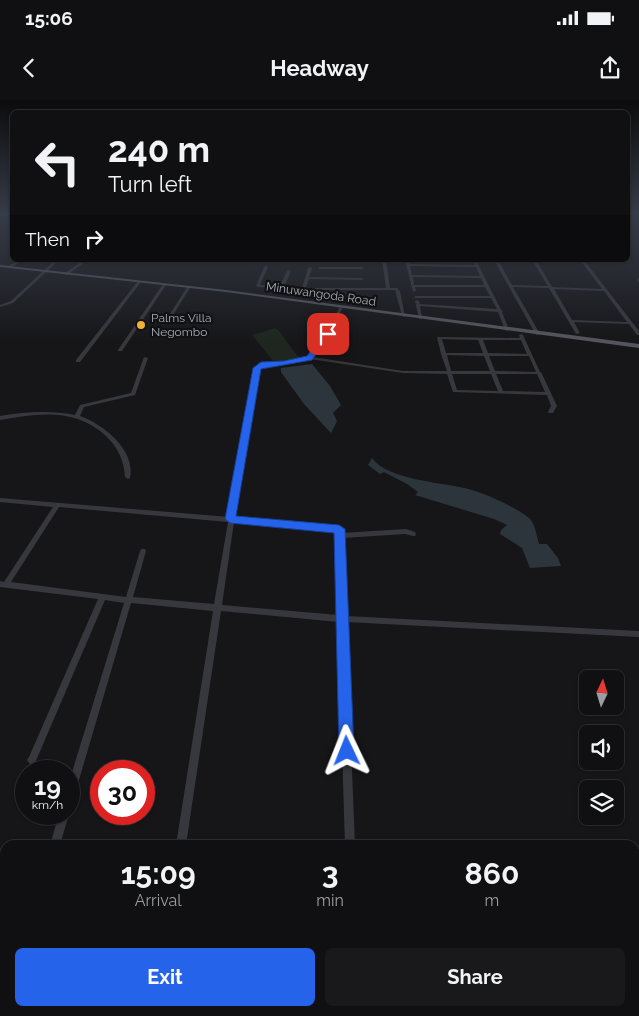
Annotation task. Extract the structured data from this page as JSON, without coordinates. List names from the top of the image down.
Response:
{
  "streets": {
    "main road": ["Minuwangoda Road"]
  },
  "places": ["Palms Villa Negombo"],
  "north": "top",
  "page": {
    "status": "15:06",
    "header": "Headway",
    "turn": ["240 m", "Turn left"],
    "then": "Then",
    "speed": "19 km/h",
    "limit": "30",
    "eta": [
      "15:09",
      "Arrival",
      "3",
      "min",
      "860",
      "m"
    ],
    "buttons": ["Exit", "Share"]
  }
}
